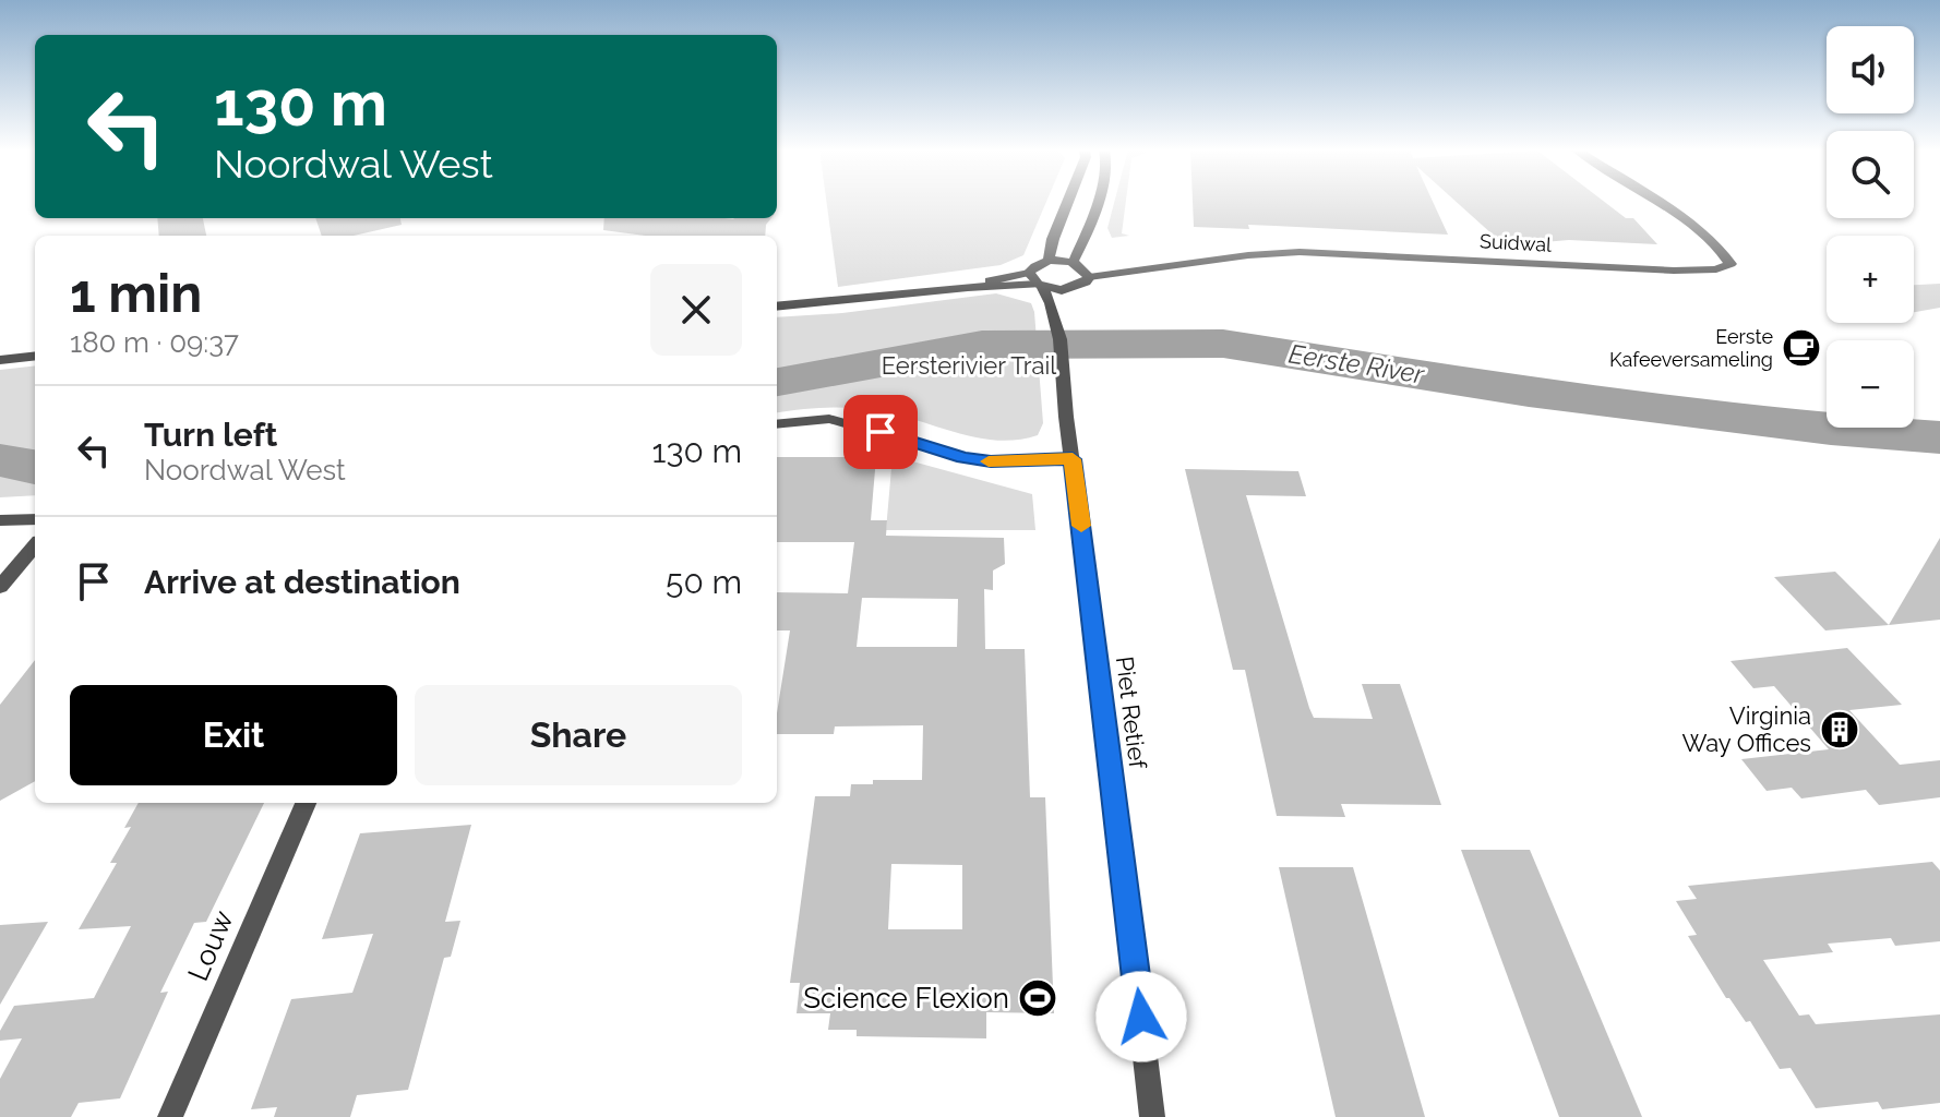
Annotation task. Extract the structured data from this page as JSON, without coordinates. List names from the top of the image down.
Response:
{
  "streets": {
    "street": ["Suidwal", "Piet Retief", "Louw"]
  },
  "water": ["Eerste River"],
  "parks": ["Eersterivier Trail"],
  "places": {
    "cafe": ["Eerste Kafeeversameling"],
    "building": ["Virginia Way Offices"],
    "sports": ["Science Flexion"]
  },
  "page": {
    "map_buttons": ["+", "−"],
    "turn": ["130 m", "Noordwal West"],
    "heading": ["1 min", "180 m · 09:37"],
    "list": [
      {
        "name": "Turn left",
        "note": "Noordwal West",
        "value": "130 m"
      },
      {
        "name": "Arrive at destination",
        "value": "50 m"
      }
    ],
    "buttons": ["Exit", "Share"]
  }
}
